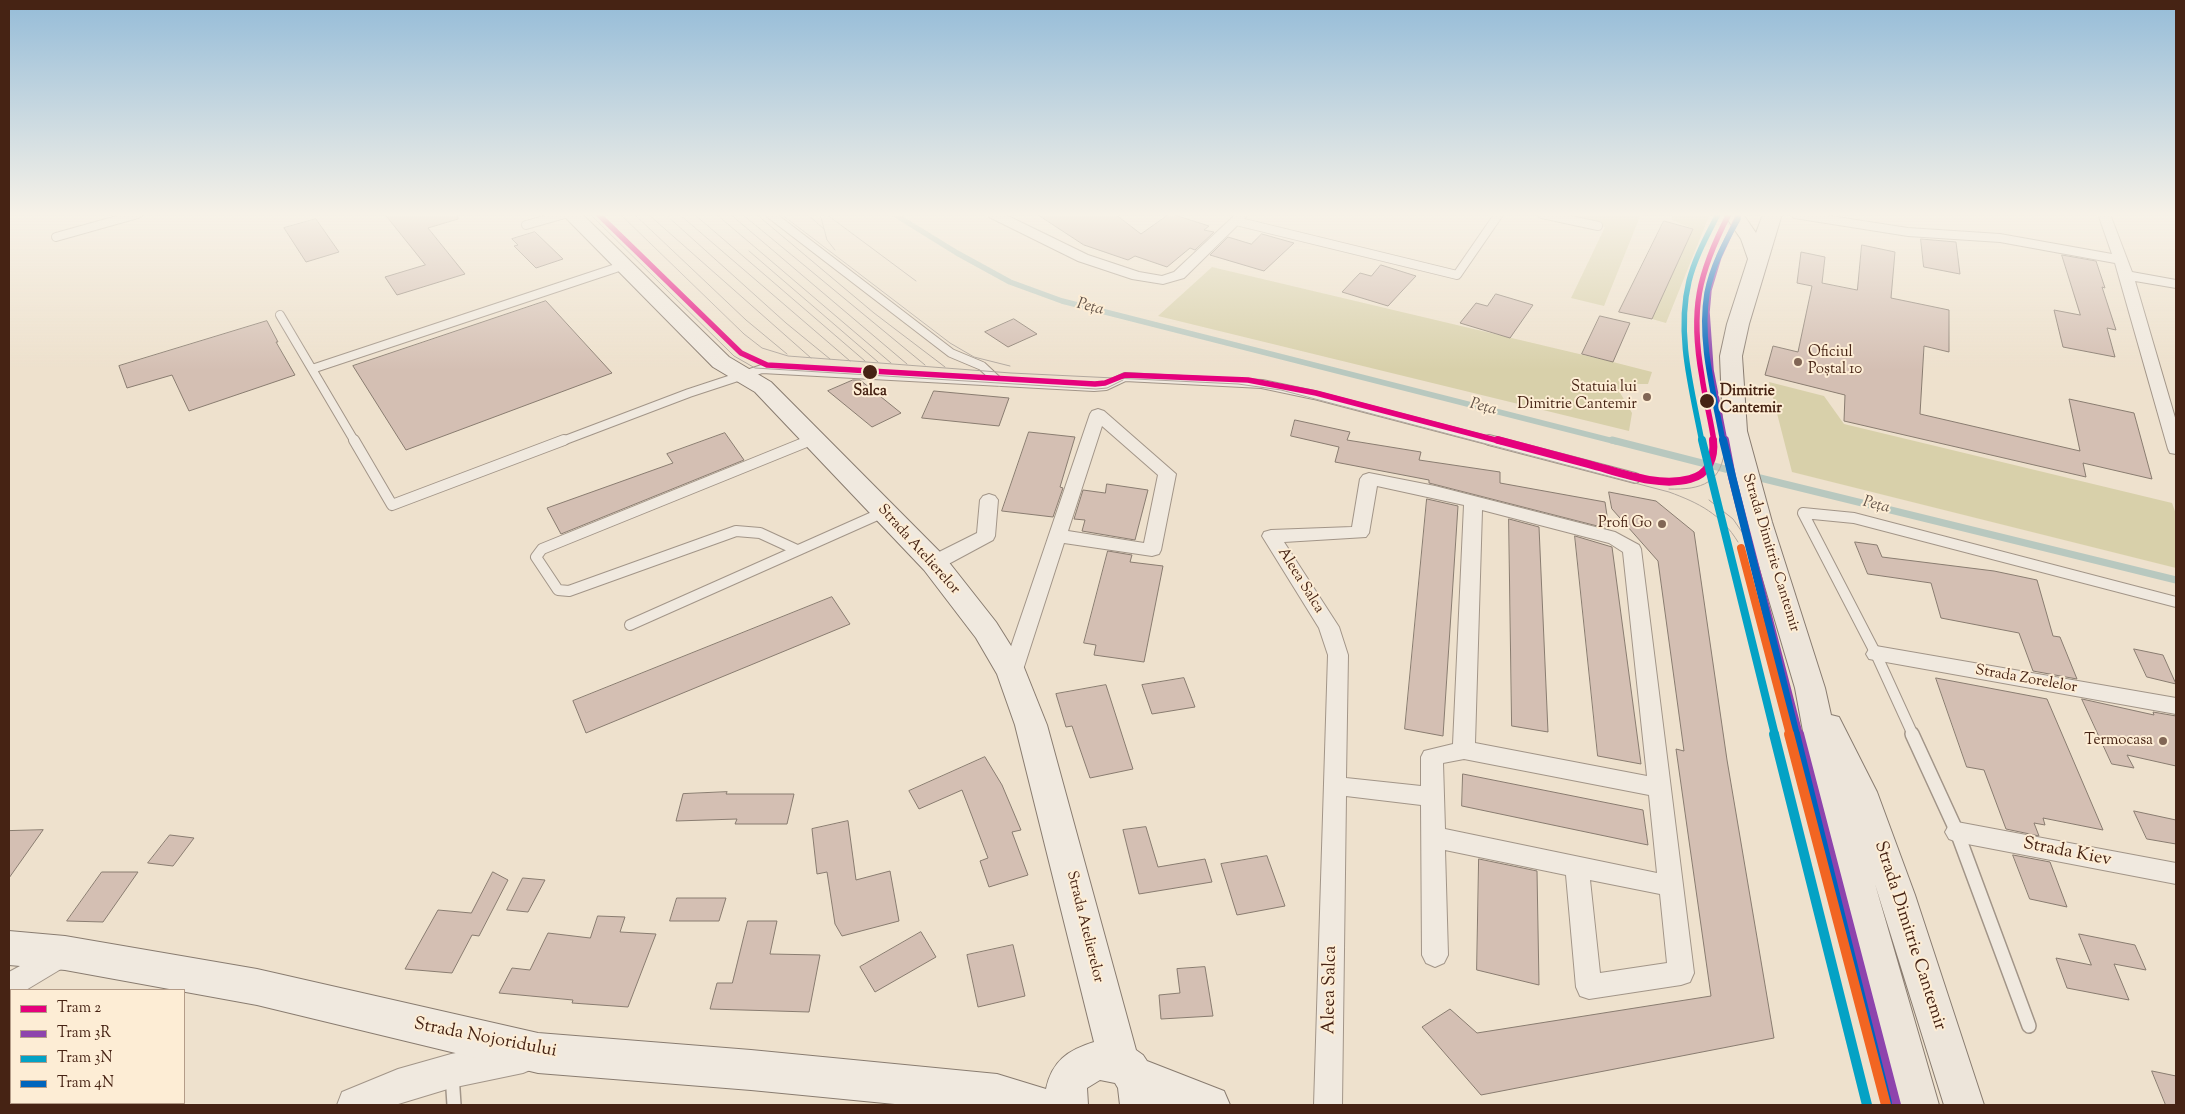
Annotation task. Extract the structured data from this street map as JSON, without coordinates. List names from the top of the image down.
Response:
{
  "streets": {
    "main road": ["Strada Atelierelor", "Strada Dimitrie Cantemir", "Strada Nojoridului"],
    "street": ["Aleea Salca", "Strada Zorelelor", "Strada Kiev"]
  },
  "crossings": [
    ["Strada Atelierelor", "Strada Nojoridului"]
  ],
  "water": ["Peța"],
  "places": [
    "Oficiul Poștal 10",
    "Salca",
    "Statuia lui Dimitrie Cantemir",
    "Dimitrie Cantemir",
    "Profi Go",
    "Termocasa"
  ],
  "lines": [
    "tram line 2",
    "tram line 3R",
    "tram line 3N",
    "tram line 4N"
  ],
  "legend": [
    "Tram 2",
    "Tram 3R",
    "Tram 3N",
    "Tram 4N"
  ]
}
